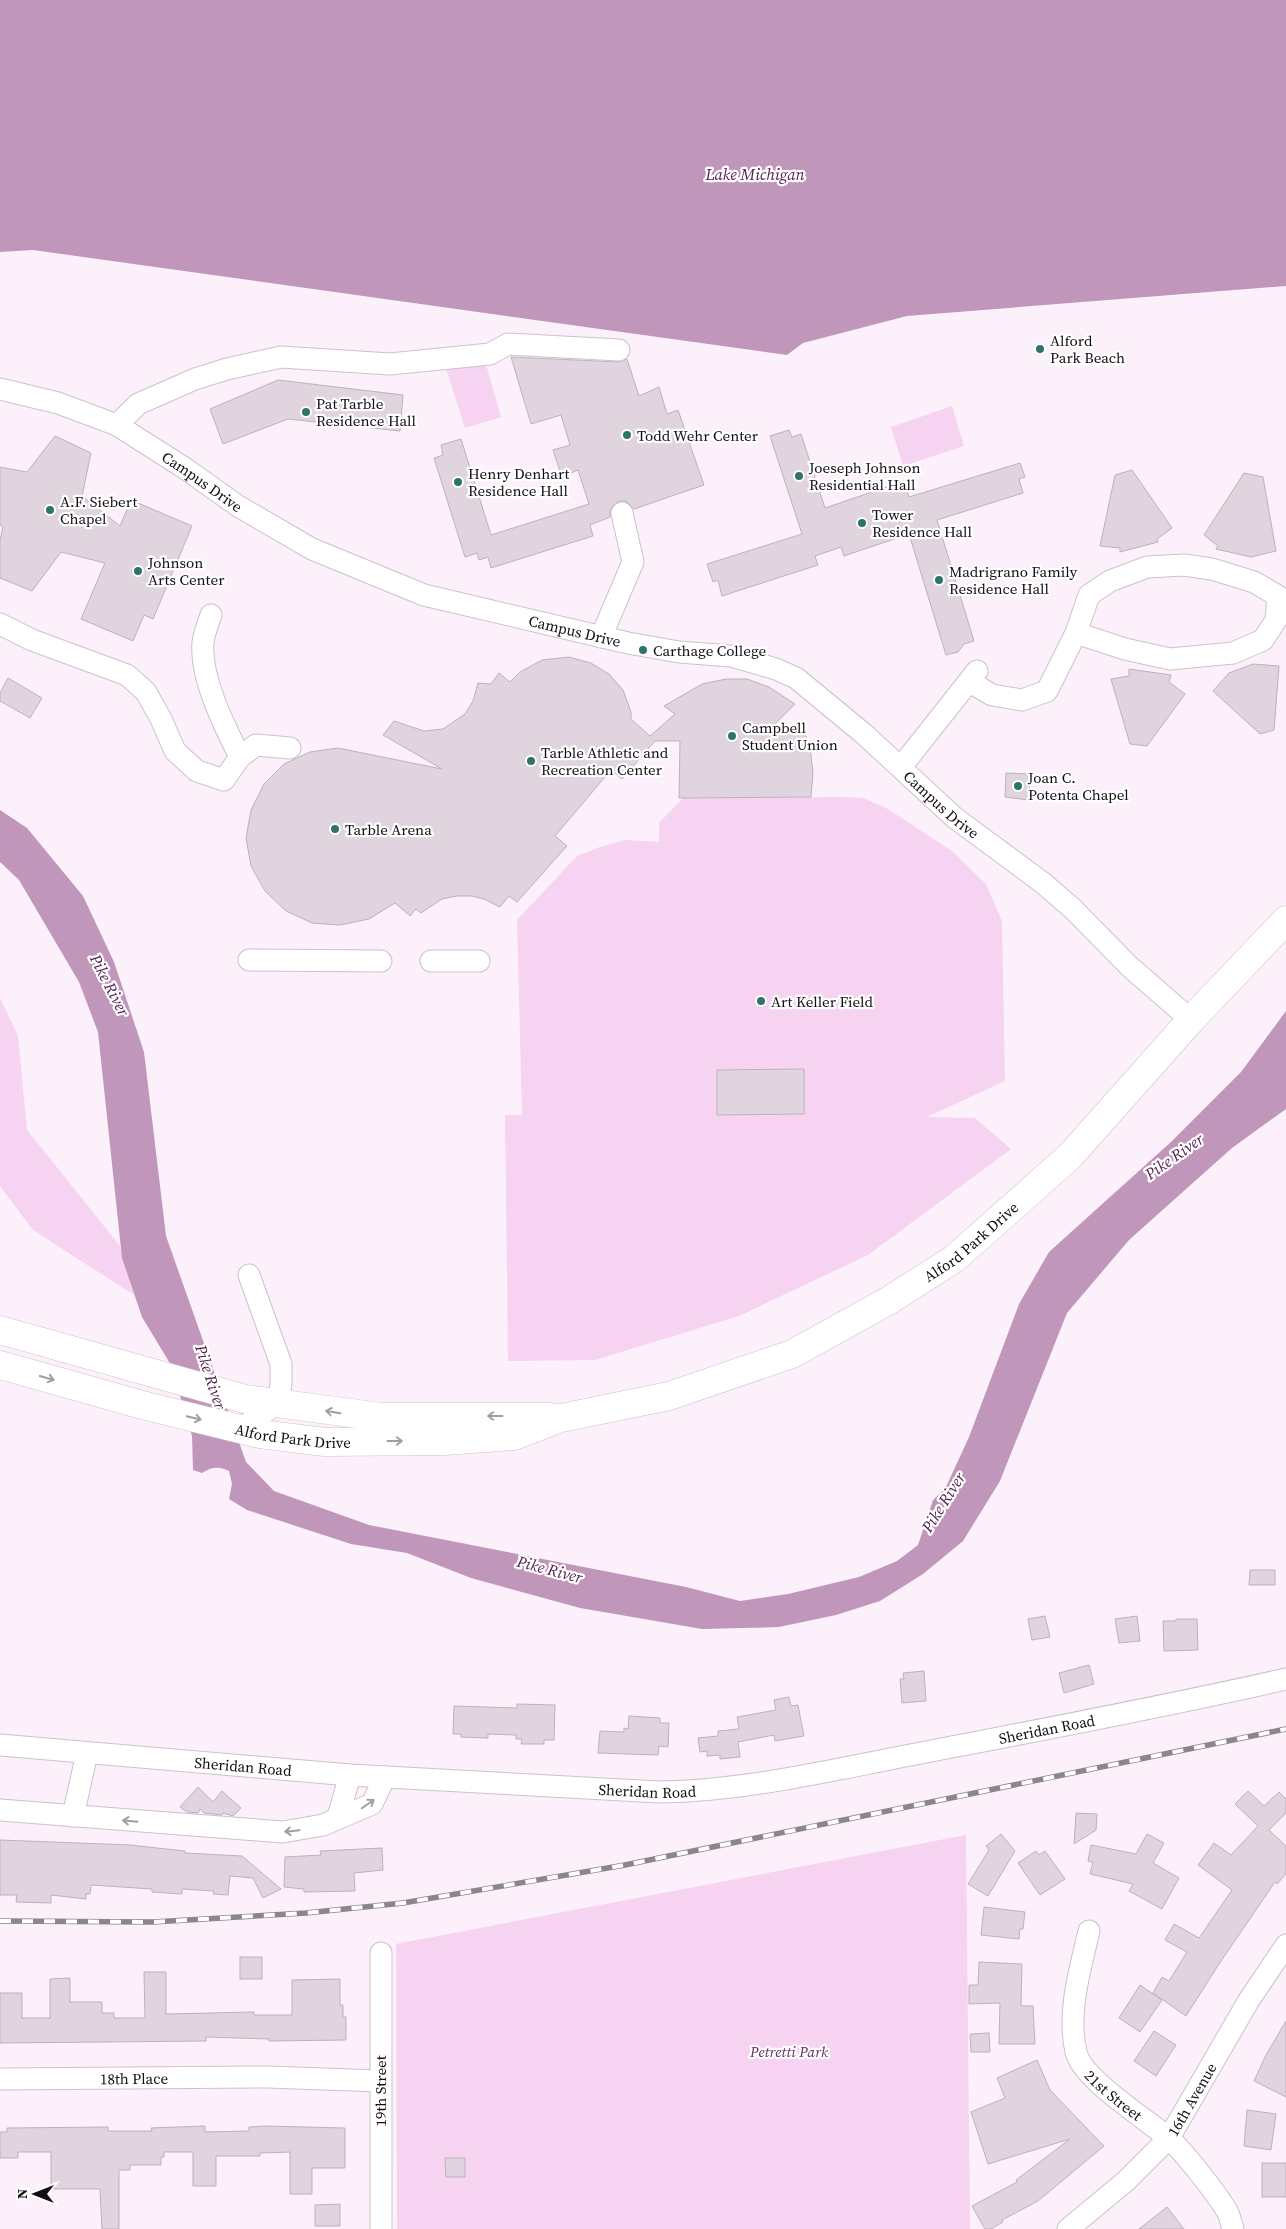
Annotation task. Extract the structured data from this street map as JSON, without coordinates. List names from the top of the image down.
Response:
{
  "streets": {
    "main road": ["Alford Park Drive"],
    "street": [
      "Campus Drive",
      "Sheridan Road",
      "18th Place",
      "19th Street",
      "21st Street",
      "16th Avenue"
    ]
  },
  "crossings": [
    ["Campus Drive", "Alford Park Drive"],
    ["18th Place", "19th Street"],
    ["21st Street", "16th Avenue"]
  ],
  "water": ["Lake Michigan", "Pike River"],
  "parks": ["Petretti Park"],
  "places": [
    "Alford Park Beach",
    "Pat Tarble Residence Hall",
    "Todd Wehr Center",
    "Joeseph Johnson Residential Hall",
    "Henry Denhart Residence Hall",
    "A.F. Siebert Chapel",
    "Tower Residence Hall",
    "Johnson Arts Center",
    "Madrigrano Family Residence Hall",
    "Carthage College",
    "Campbell Student Union",
    "Tarble Athletic and Recreation Center",
    "Joan C. Potenta Chapel",
    "Tarble Arena",
    "Art Keller Field"
  ],
  "north": "left"
}
